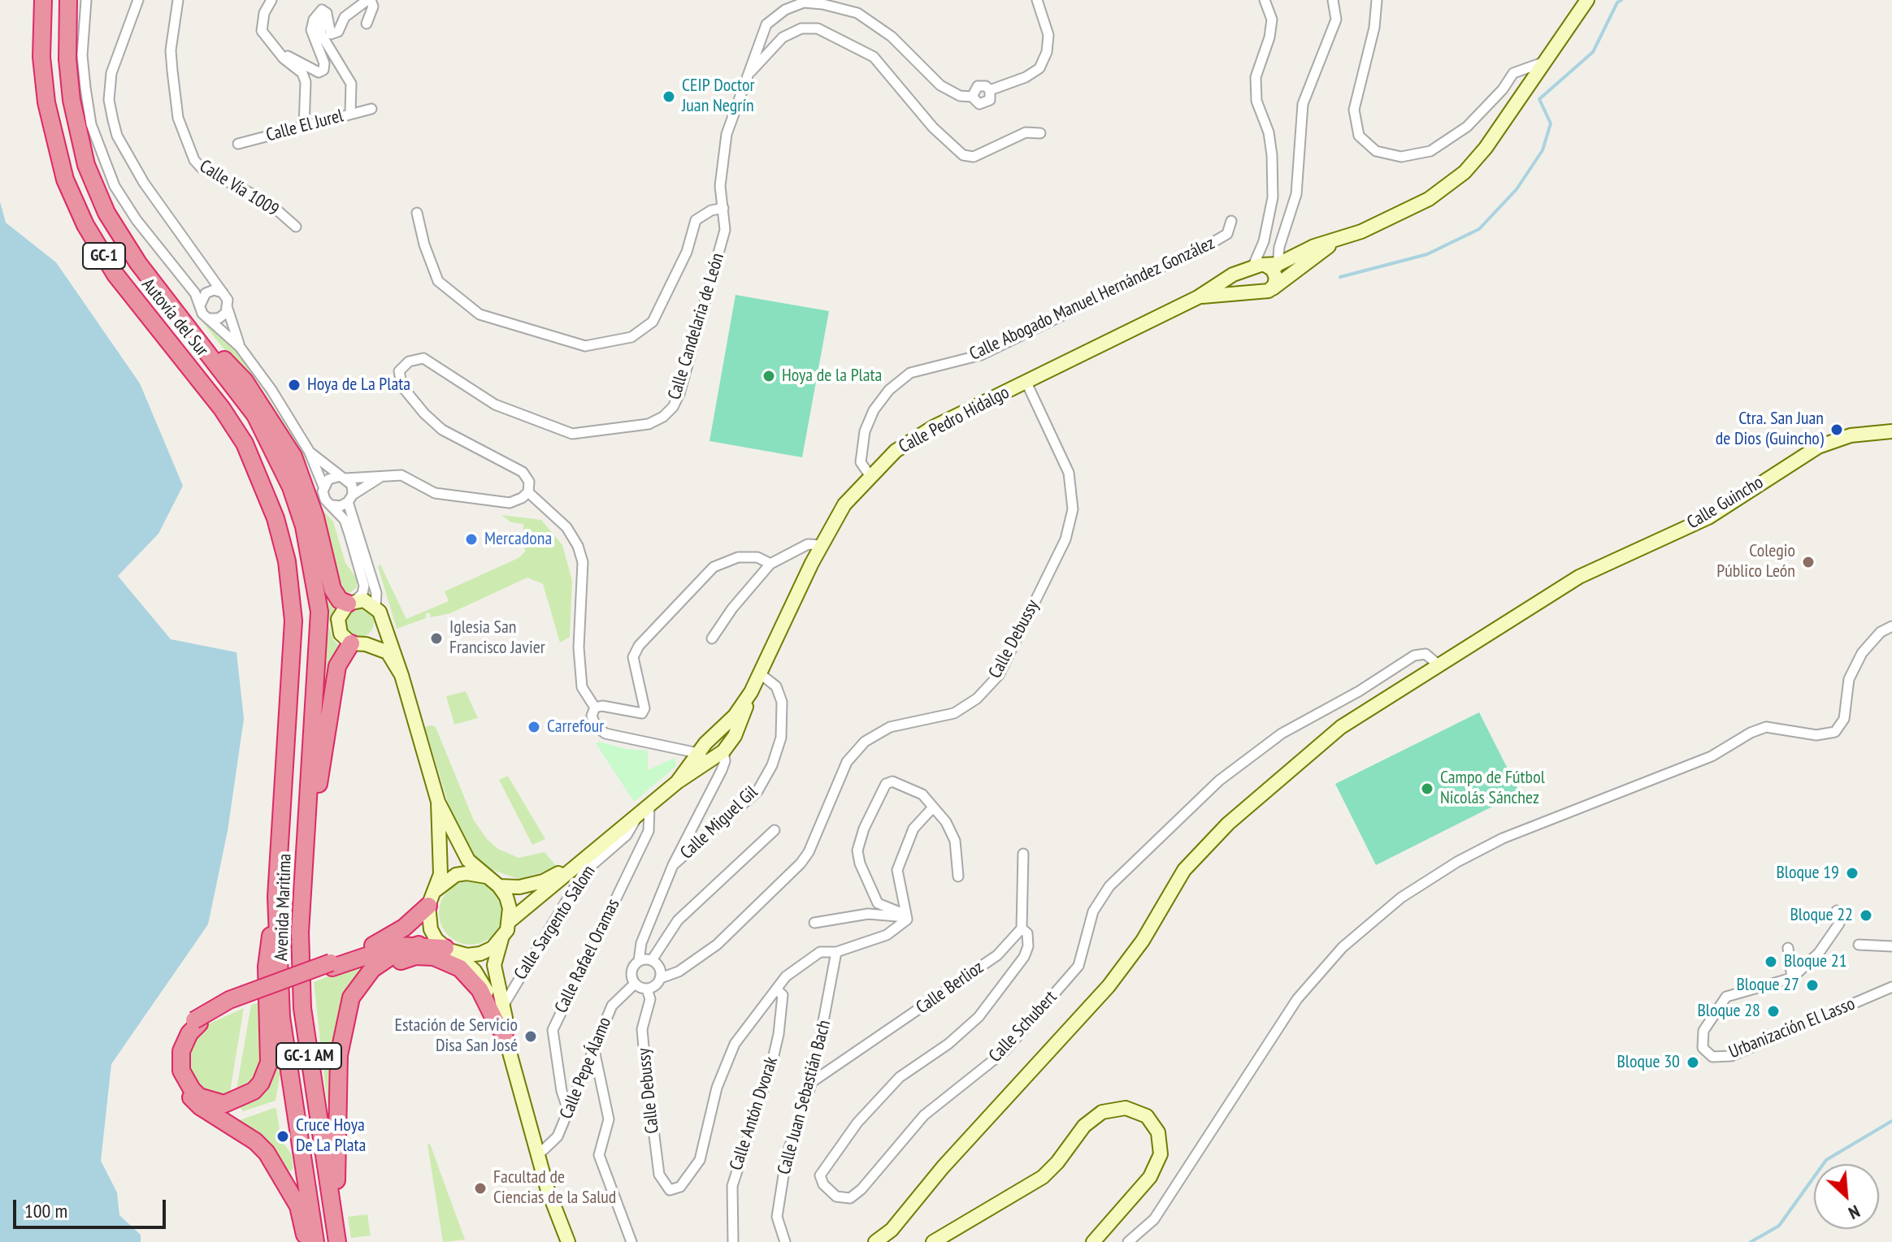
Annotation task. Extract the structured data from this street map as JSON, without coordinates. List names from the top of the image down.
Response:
{
  "streets": {
    "highway": [
      "GC-1",
      "Autovía del Sur",
      "Avenida Maritima",
      "GC-1 AM"
    ],
    "street": [
      "Calle El Jurel",
      "Calle Vía 1009",
      "Calle Abogado Manuel Hernández González",
      "Calle Candelaria de León",
      "Calle Pedro Hidalgo",
      "Calle Guincho",
      "Calle Debussy",
      "Calle Miguel Gil",
      "Calle Sargento Salom",
      "Calle Rafael Oramas",
      "Calle Berlioz",
      "Calle Schubert",
      "Urbanización El Lasso",
      "Calle Pepe Álamo",
      "Calle Juan Sebastián Bach",
      "Calle Antón Dvorak"
    ]
  },
  "crossings": [
    ["Calle Abogado Manuel Hernández González", "Calle Pedro Hidalgo"],
    ["Autovía del Sur", "Avenida Maritima"],
    ["Calle Pedro Hidalgo", "Calle Debussy"],
    ["Calle Pedro Hidalgo", "Calle Miguel Gil"],
    ["Calle Pedro Hidalgo", "Calle Sargento Salom"],
    ["Calle Pedro Hidalgo", "Calle Rafael Oramas"],
    ["Calle Guincho", "Calle Schubert"],
    ["Calle Debussy", "Calle Pepe Álamo"],
    ["Calle Debussy", "Calle Antón Dvorak"],
    ["Calle Sargento Salom", "Calle Rafael Oramas"],
    ["Calle Rafael Oramas", "Calle Pepe Álamo"],
    ["Calle Berlioz", "Calle Schubert"],
    ["Calle Berlioz", "Calle Juan Sebastián Bach"],
    ["Calle Juan Sebastián Bach", "Calle Antón Dvorak"]
  ],
  "places": [
    "CEIP Doctor Juan Negrín",
    "Hoya de la Plata",
    "Hoya de La Plata",
    "Ctra. San Juan de Dios (Guincho)",
    "Mercadona",
    "Colegio Público León",
    "Iglesia San Francisco Javier",
    "Carrefour",
    "Campo de Fútbol Nicolás Sánchez",
    "Bloque 19",
    "Bloque 22",
    "Bloque 21",
    "Bloque 27",
    "Bloque 28",
    "Estación de Servicio Disa San José",
    "Bloque 30",
    "Cruce Hoya De La Plata",
    "Facultad de Ciencias de la Salud"
  ],
  "scale_bar": "100 m",
  "north": "bottom right"
}
